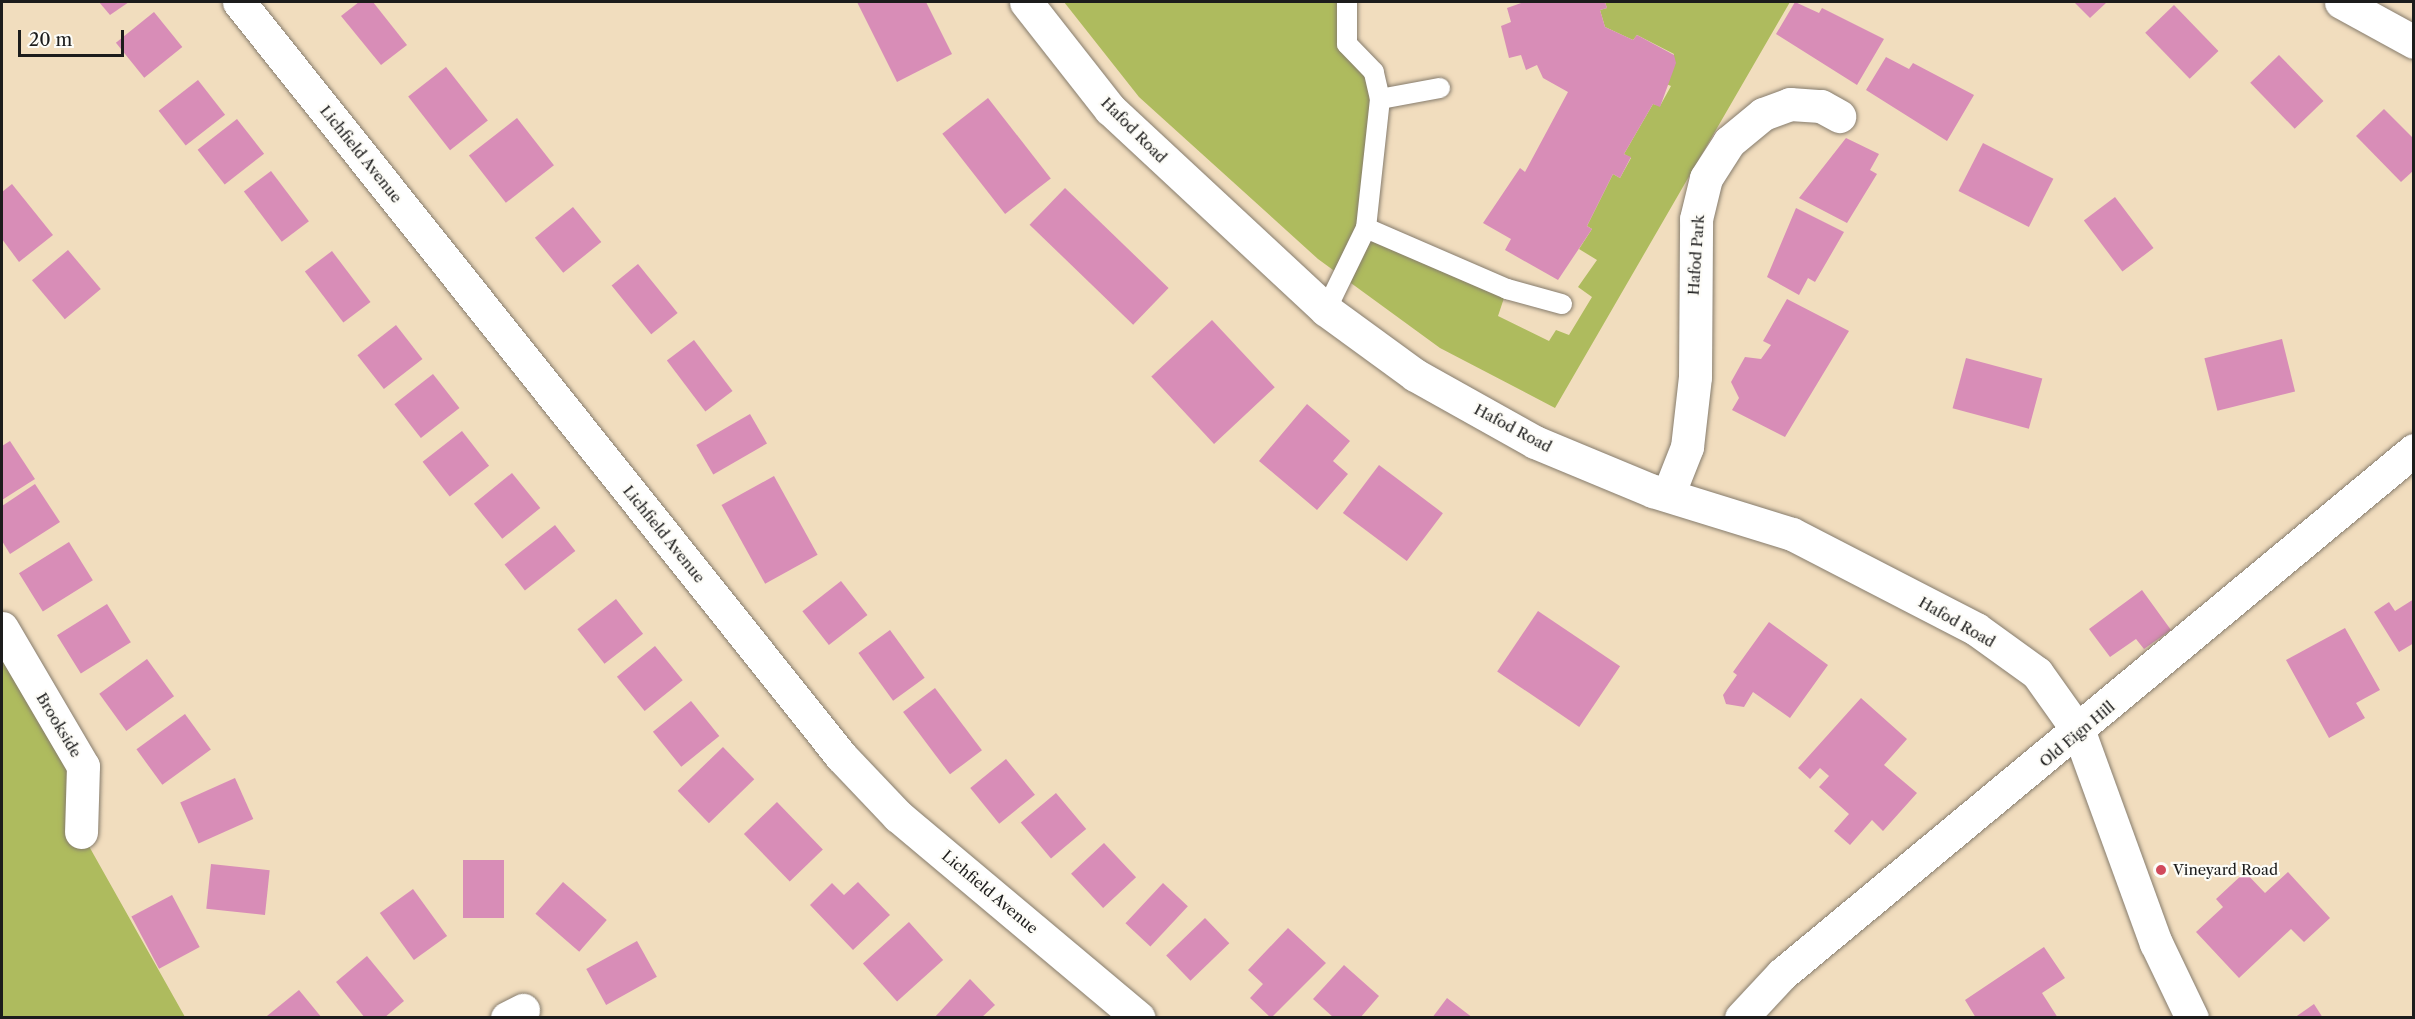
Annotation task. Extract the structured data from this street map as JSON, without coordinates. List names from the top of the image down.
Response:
{
  "streets": {
    "street": [
      "Hafod Road",
      "Lichfield Avenue",
      "Hafod Park",
      "Brookside",
      "Old Eign Hill"
    ]
  },
  "crossings": [
    ["Hafod Road", "Hafod Park"],
    ["Hafod Road", "Old Eign Hill"]
  ],
  "places": ["Vineyard Road"],
  "scale_bar": "20 m"
}
